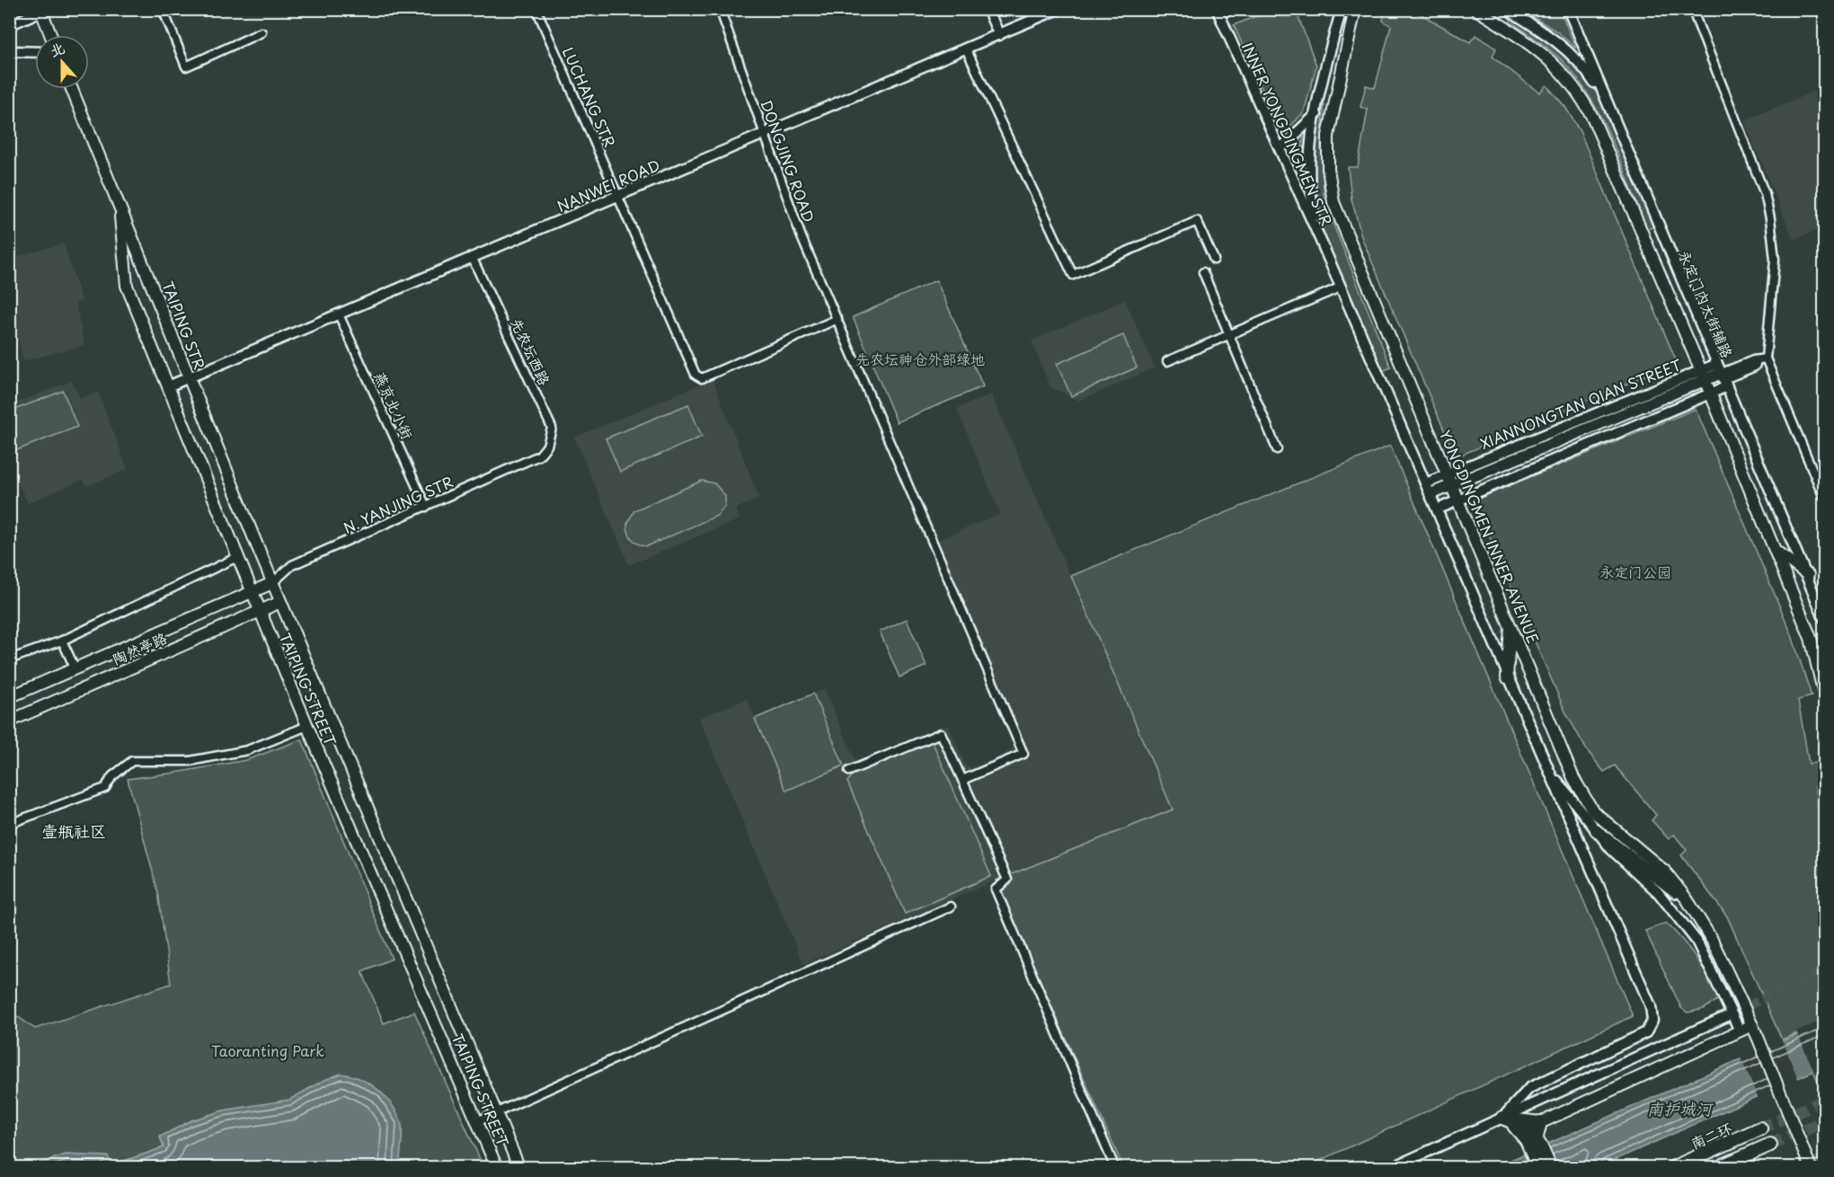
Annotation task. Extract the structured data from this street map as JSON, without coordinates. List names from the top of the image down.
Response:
{
  "streets": {
    "highway": ["南二环"],
    "main road": [
      "TAIPING STR",
      "XIANNONGTAN QIAN STREET",
      "YONGDINGMEN INNER AVENUE",
      "陶然亭路",
      "TAIPING STREET"
    ],
    "street": [
      "LUCHANG STR",
      "INNER YONGDINGMEN STR",
      "DONGJING ROAD",
      "NANWEI ROAD",
      "永定门内大街辅路",
      "先农坛西路",
      "燕京北小街",
      "N. YANJING STR"
    ]
  },
  "crossings": [
    ["LUCHANG STR", "DONGJING ROAD"],
    ["LUCHANG STR", "NANWEI ROAD"],
    ["DONGJING ROAD", "NANWEI ROAD"],
    ["NANWEI ROAD", "TAIPING STR"],
    ["NANWEI ROAD", "先农坛西路"],
    ["NANWEI ROAD", "燕京北小街"],
    ["NANWEI ROAD", "TAIPING STREET"],
    ["永定门内大街辅路", "XIANNONGTAN QIAN STREET"],
    ["TAIPING STR", "N. YANJING STR"],
    ["TAIPING STR", "陶然亭路"],
    ["TAIPING STR", "TAIPING STREET"],
    ["先农坛西路", "N. YANJING STR"],
    ["XIANNONGTAN QIAN STREET", "YONGDINGMEN INNER AVENUE"],
    ["燕京北小街", "N. YANJING STR"],
    ["N. YANJING STR", "陶然亭路"],
    ["N. YANJING STR", "TAIPING STREET"],
    ["陶然亭路", "TAIPING STREET"]
  ],
  "districts": ["壹瓶社区"],
  "water": ["南护城河"],
  "parks": ["先农坛神仓外部绿地", "永定门公园", "Taoranting Park"],
  "north": "top"
}
